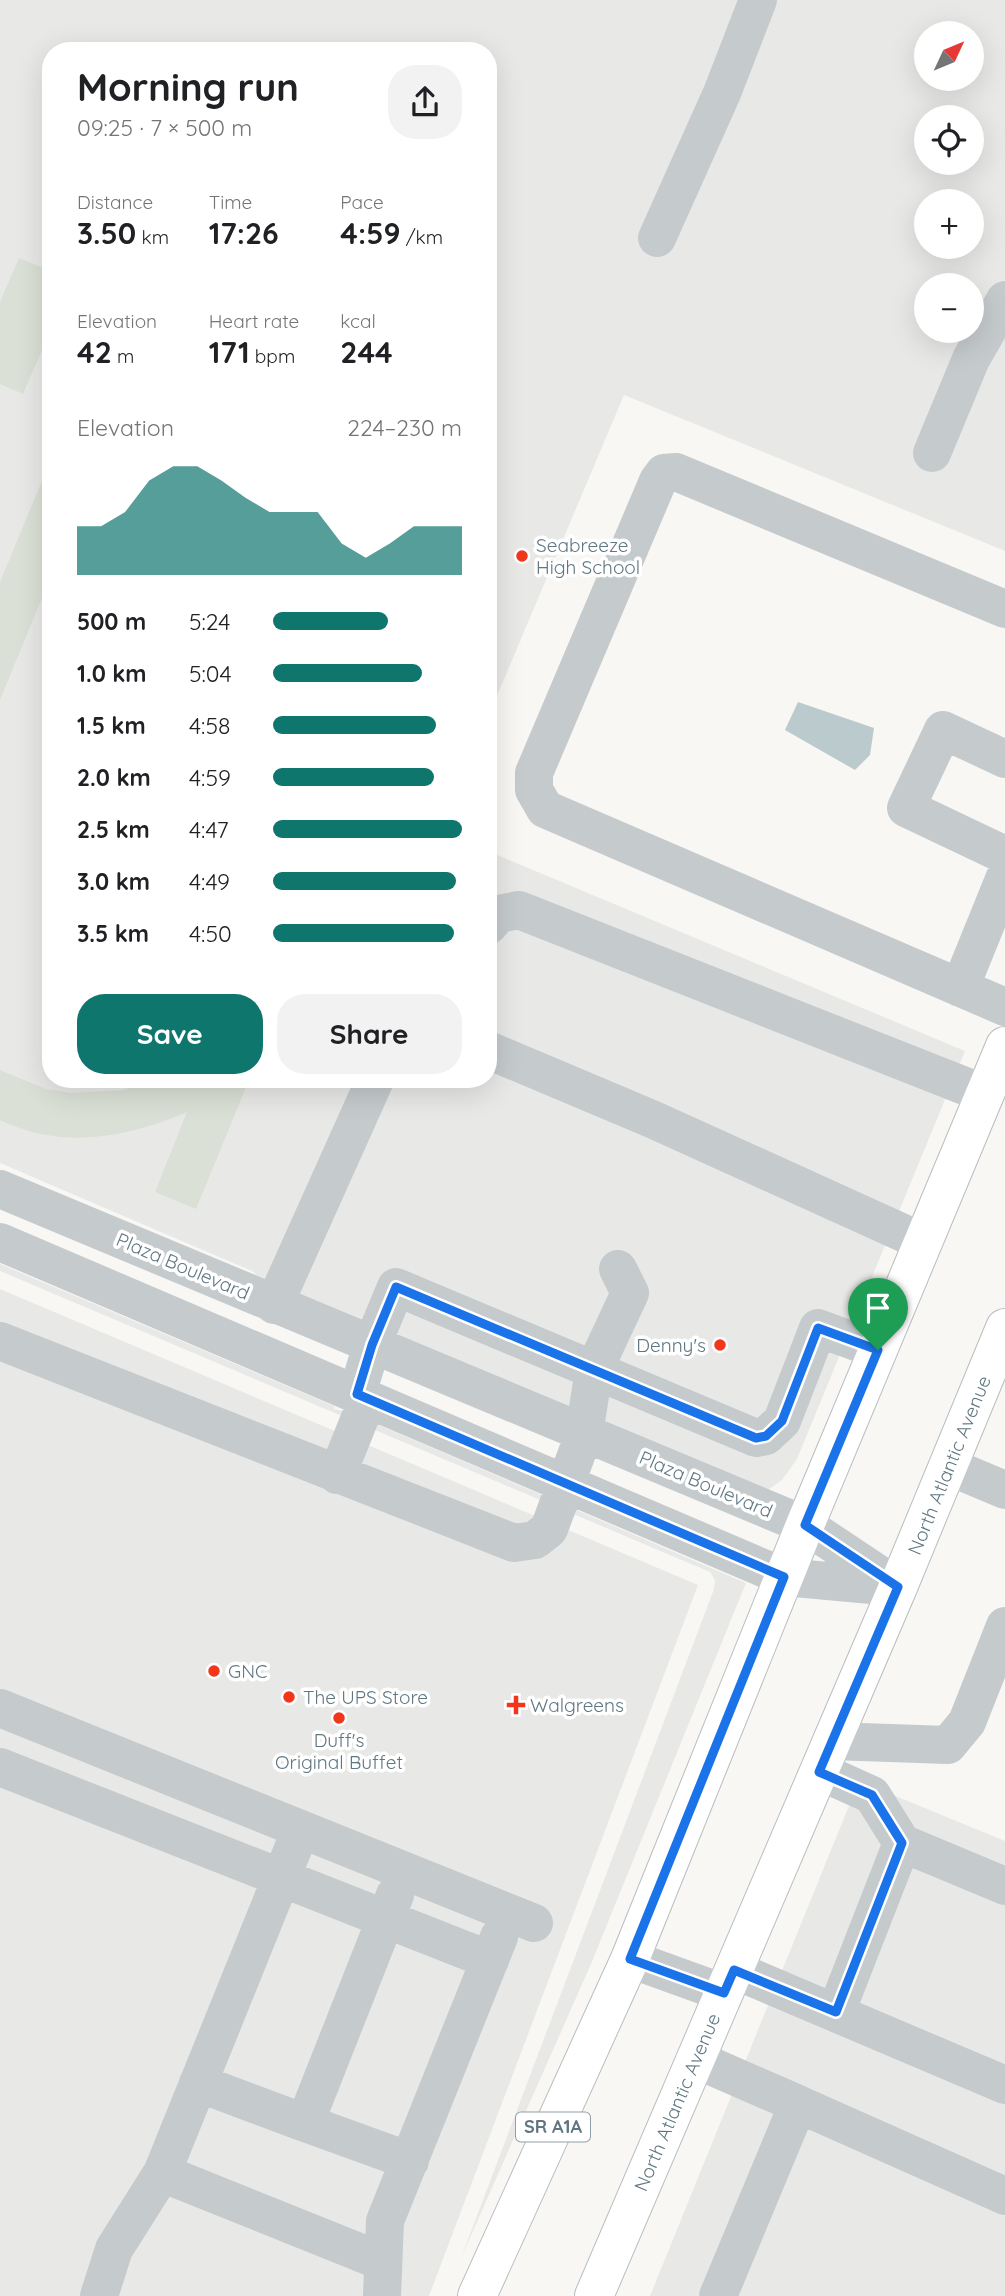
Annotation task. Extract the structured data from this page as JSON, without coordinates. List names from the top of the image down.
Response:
{
  "streets": {
    "main road": ["North Atlantic Avenue", "SR A1A"],
    "street": ["Plaza Boulevard"]
  },
  "crossings": [
    ["Plaza Boulevard", "North Atlantic Avenue"],
    ["Plaza Boulevard", "SR A1A"]
  ],
  "places": {
    "other": [
      "Seabreeze High School",
      "Denny's",
      "GNC",
      "The UPS Store",
      "Duff's Original Buffet"
    ],
    "health": ["Walgreens"]
  },
  "north": "top right",
  "page": {
    "map_buttons": ["+", "−"],
    "heading": ["Morning run", "09:25 · 7 × 500 m"],
    "stats": [
      ["Distance", "3.50 km"],
      ["Time", "17:26"],
      ["Pace", "4:59 /km"],
      ["Elevation", "42 m"],
      ["Heart rate", "171 bpm"],
      ["kcal", "244"]
    ],
    "chart": ["Elevation", "224–230 m"],
    "list": [
      {
        "name": "500 m",
        "note": "5:24"
      },
      {
        "name": "1.0 km",
        "note": "5:04"
      },
      {
        "name": "1.5 km",
        "note": "4:58"
      },
      {
        "name": "2.0 km",
        "note": "4:59"
      },
      {
        "name": "2.5 km",
        "note": "4:47"
      },
      {
        "name": "3.0 km",
        "note": "4:49"
      },
      {
        "name": "3.5 km",
        "note": "4:50"
      }
    ],
    "buttons": ["Save", "Share"]
  }
}
